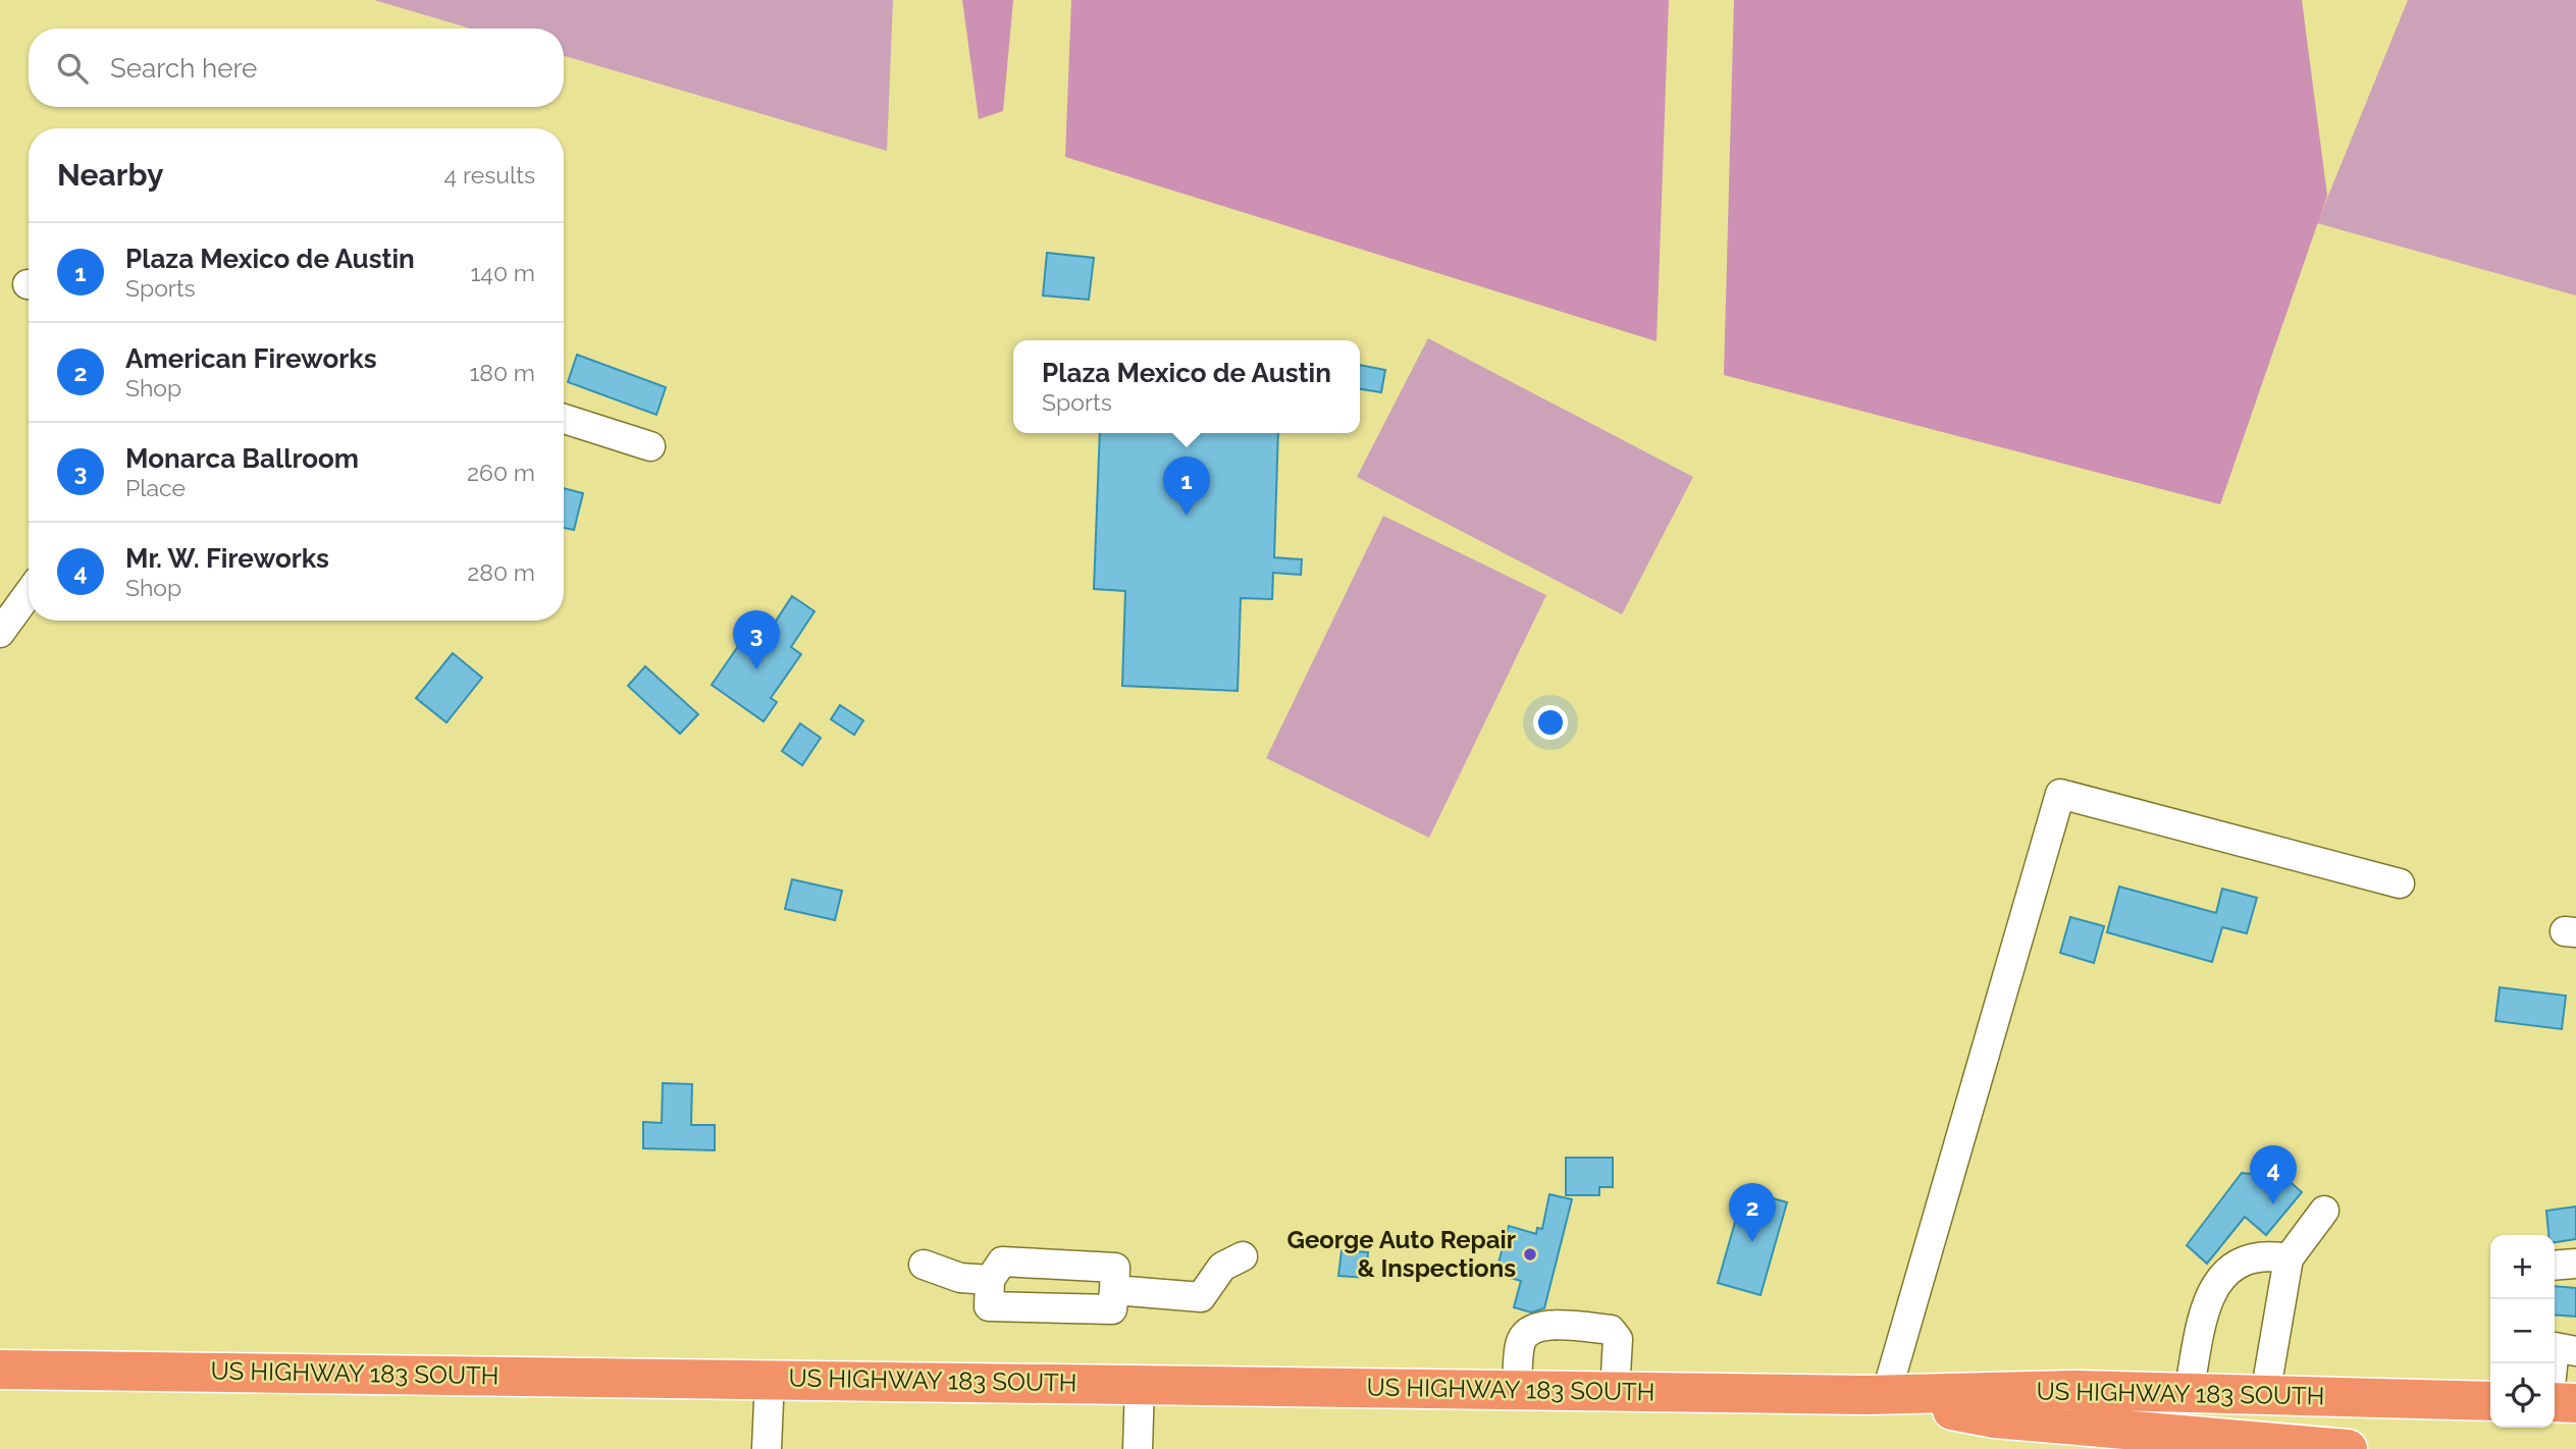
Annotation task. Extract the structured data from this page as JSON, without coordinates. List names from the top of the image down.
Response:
{
  "streets": {
    "highway": ["US HIGHWAY 183 SOUTH"]
  },
  "places": ["George Auto Repair & Inspections"],
  "page": {
    "search": "Search here",
    "heading": ["Nearby", "4 results"],
    "list": [
      {
        "mark": "1",
        "name": "Plaza Mexico de Austin",
        "note": "Sports",
        "value": "140 m"
      },
      {
        "mark": "2",
        "name": "American Fireworks",
        "note": "Shop",
        "value": "180 m"
      },
      {
        "mark": "3",
        "name": "Monarca Ballroom",
        "note": "Place",
        "value": "260 m"
      },
      {
        "mark": "4",
        "name": "Mr. W. Fireworks",
        "note": "Shop",
        "value": "280 m"
      }
    ],
    "popup": ["Plaza Mexico de Austin", "Sports"],
    "pins": [
      "1",
      "3",
      "4",
      "2"
    ],
    "map_buttons": ["+", "−"]
  }
}
